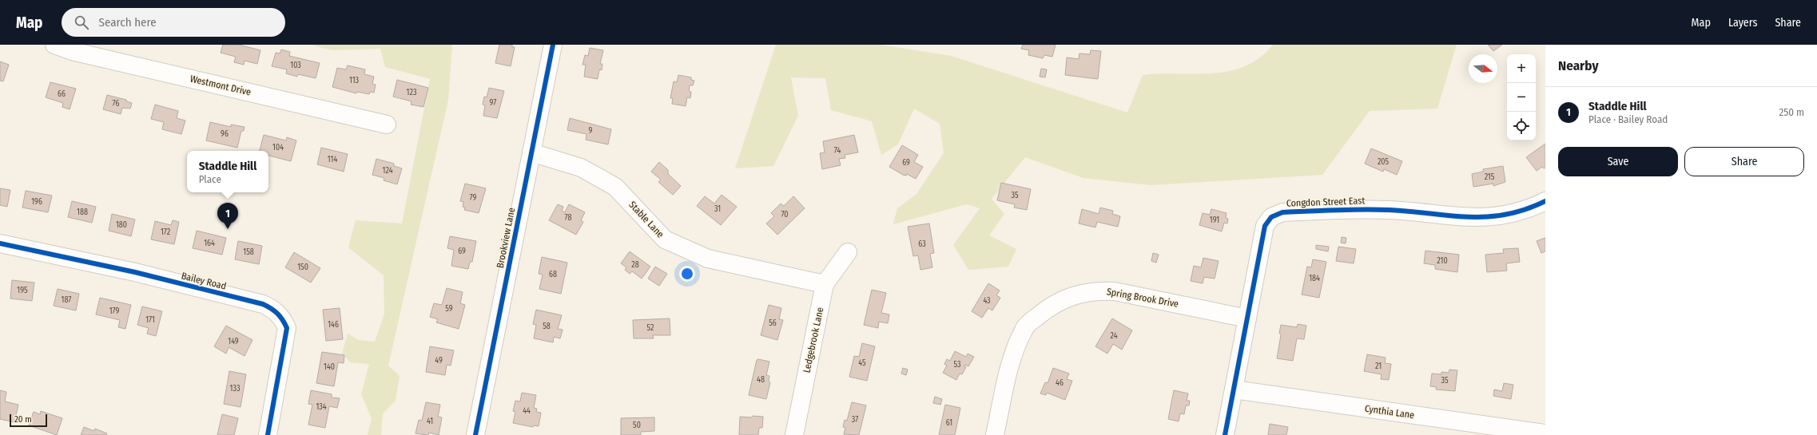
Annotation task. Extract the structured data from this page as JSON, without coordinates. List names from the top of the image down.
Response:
{
  "streets": {
    "street": [
      "Westmont Drive",
      "Congdon Street East",
      "Stable Lane",
      "Brookview Lane",
      "Bailey Road",
      "Spring Brook Drive",
      "Ledgebrook Lane",
      "Cynthia Lane"
    ]
  },
  "crossings": [
    ["Congdon Street East", "Spring Brook Drive"],
    ["Congdon Street East", "Cynthia Lane"],
    ["Stable Lane", "Brookview Lane"],
    ["Stable Lane", "Ledgebrook Lane"]
  ],
  "house_numbers": [
    "103",
    "113",
    "123",
    "66",
    "97",
    "76",
    "9",
    "96",
    "104",
    "74",
    "114",
    "205",
    "69",
    "124",
    "215",
    "35",
    "79",
    "196",
    "31",
    "188",
    "70",
    "78",
    "191",
    "180",
    "172",
    "164",
    "63",
    "69",
    "158",
    "210",
    "28",
    "150",
    "68",
    "184",
    "195",
    "187",
    "43",
    "59",
    "179",
    "171",
    "56",
    "146",
    "58",
    "52",
    "24",
    "149",
    "49",
    "45",
    "53",
    "21",
    "140",
    "48",
    "35",
    "46",
    "133",
    "134",
    "44",
    "37",
    "41",
    "61",
    "50"
  ],
  "scale_bar": "20 m",
  "north": "right",
  "page": {
    "header": "Map",
    "search": "Search here",
    "nav": ["Map", "Layers", "Share"],
    "heading": "Nearby",
    "map_buttons": ["+", "−"],
    "list": [
      {
        "mark": "1",
        "name": "Staddle Hill",
        "note": "Place · Bailey Road",
        "value": "250 m"
      }
    ],
    "buttons": ["Save", "Share"],
    "popup": ["Staddle Hill", "Place"],
    "pins": "1",
    "scale": "20 m"
  }
}
